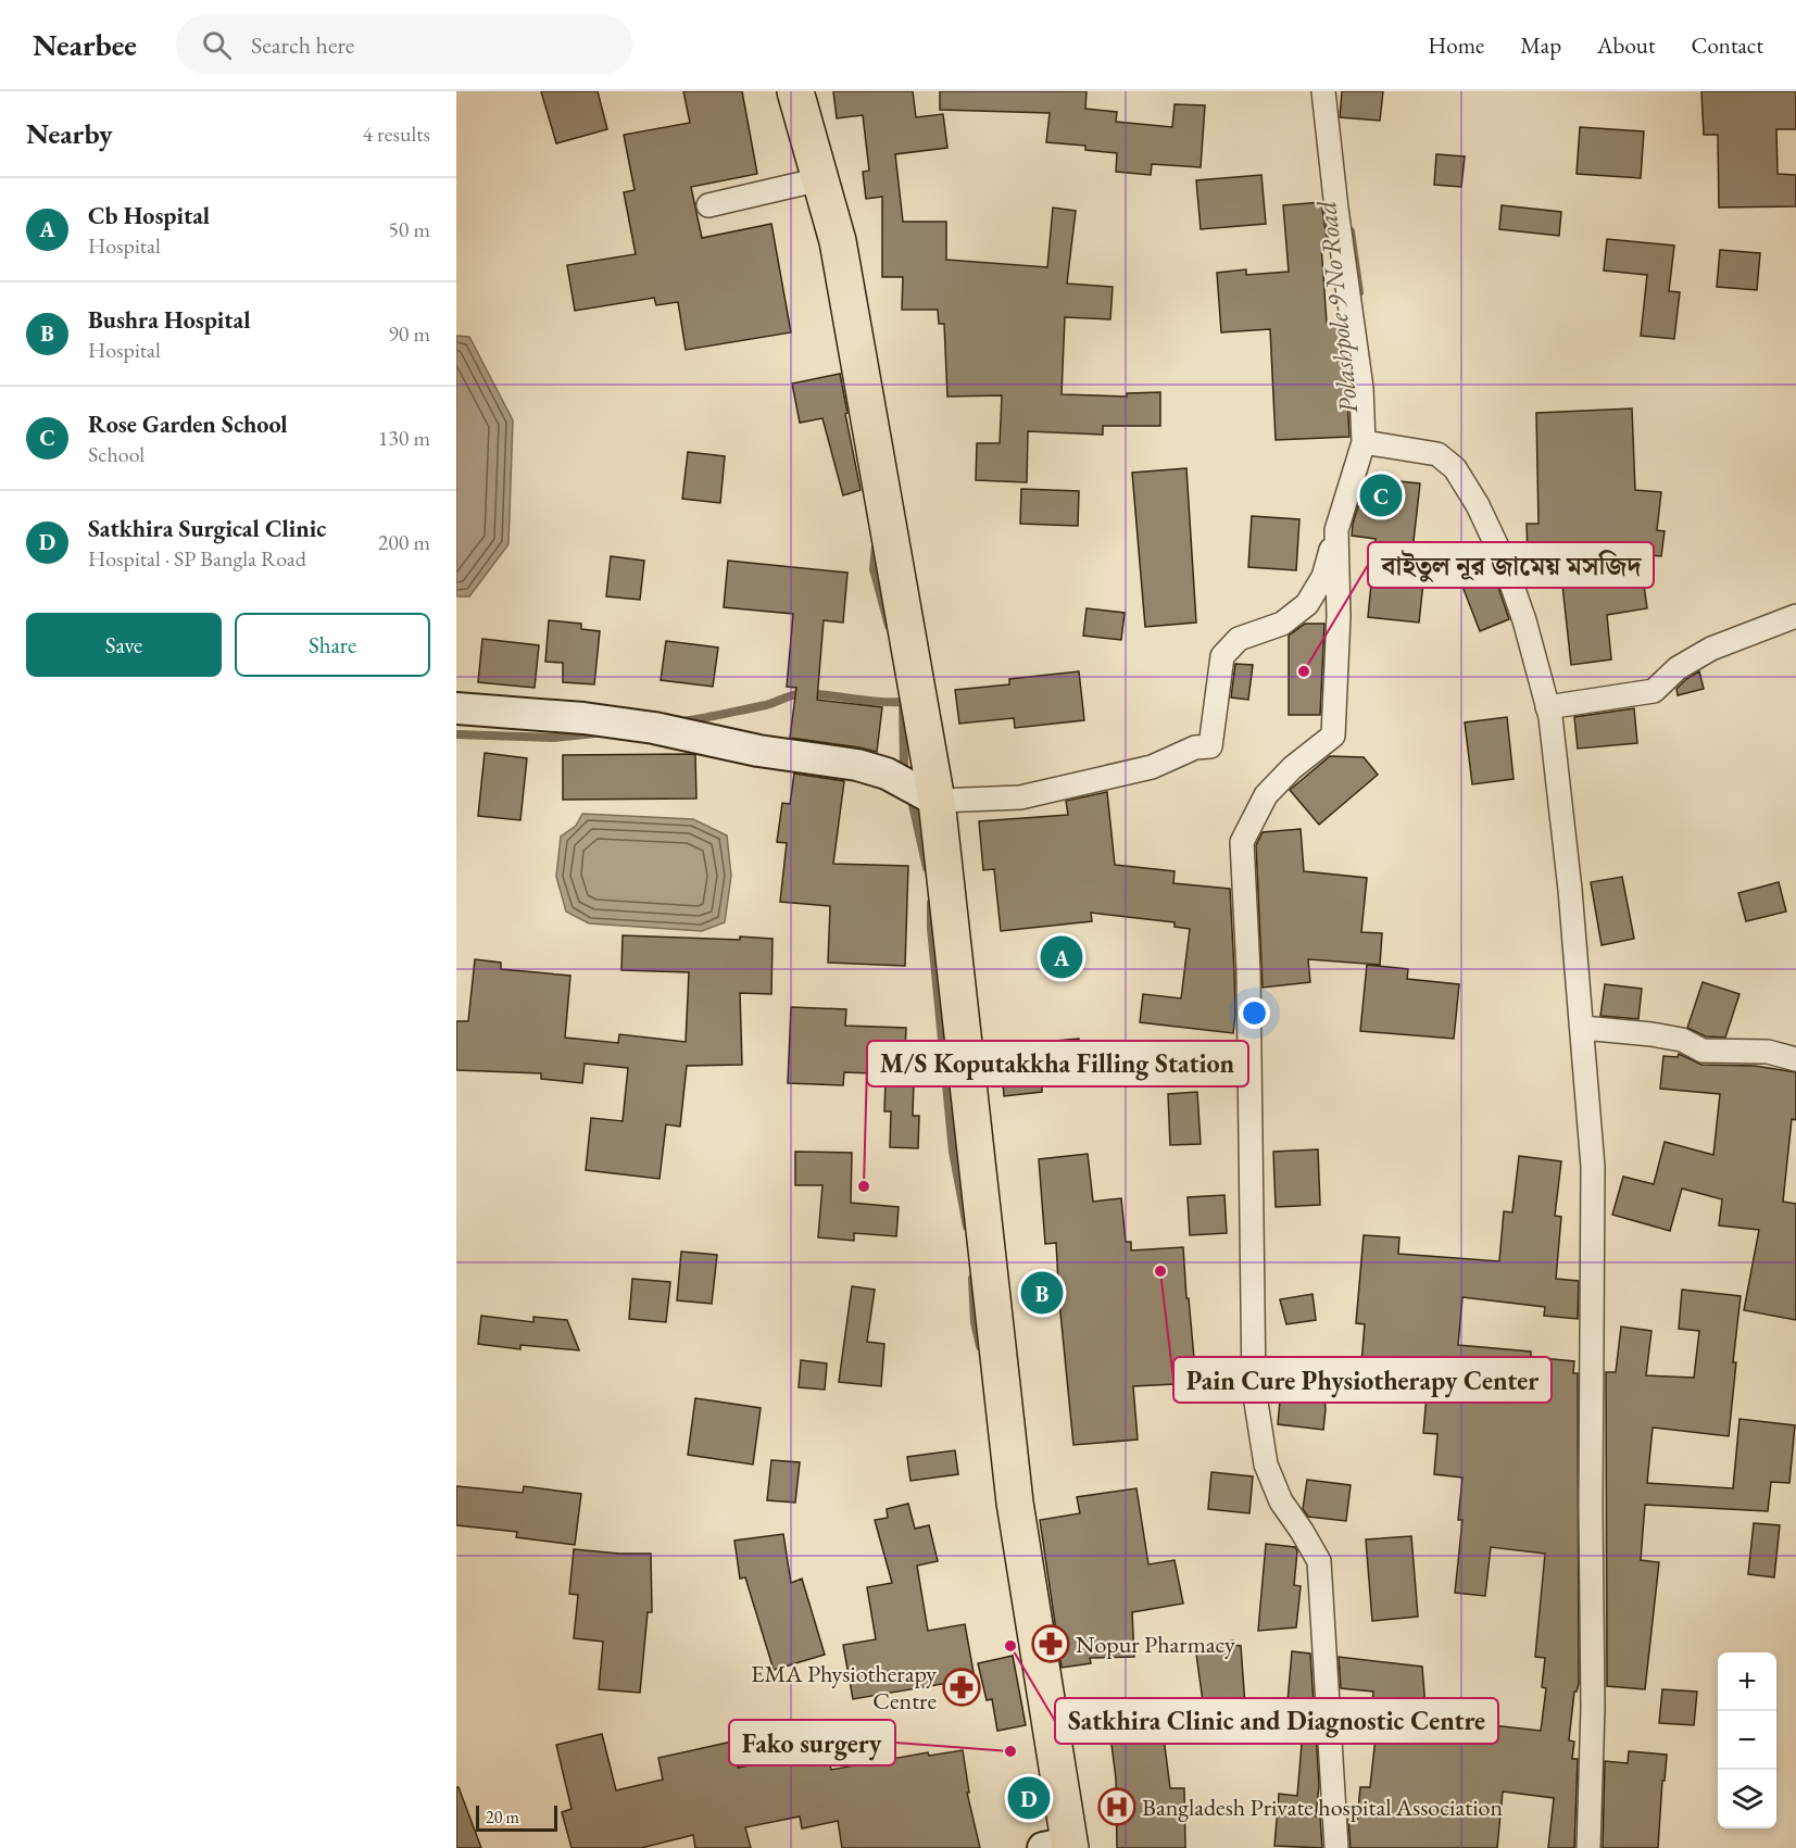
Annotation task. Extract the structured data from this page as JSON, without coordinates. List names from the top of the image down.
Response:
{
  "water": ["Polashpole 9 No Road"],
  "places": {
    "other": [
      "বাইতুল নূর জামেয় মসজিদ",
      "M/S Koputakkha Filling Station",
      "Pain Cure Physiotherapy Center",
      "Satkhira Clinic and Diagnostic Centre",
      "Fako surgery"
    ],
    "pharmacy": ["Nopur Pharmacy", "EMA Physiotherapy Centre"],
    "hospital": ["Bangladesh Private hospital Association"]
  },
  "scale_bar": "20 m",
  "page": {
    "header": "Nearbee",
    "search": "Search here",
    "nav": [
      "Home",
      "Map",
      "About",
      "Contact"
    ],
    "heading": ["Nearby", "4 results"],
    "list": [
      {
        "mark": "A",
        "name": "Cb Hospital",
        "note": "Hospital",
        "value": "50 m"
      },
      {
        "mark": "B",
        "name": "Bushra Hospital",
        "note": "Hospital",
        "value": "90 m"
      },
      {
        "mark": "C",
        "name": "Rose Garden School",
        "note": "School",
        "value": "130 m"
      },
      {
        "mark": "D",
        "name": "Satkhira Surgical Clinic",
        "note": "Hospital · SP Bangla Road",
        "value": "200 m"
      }
    ],
    "pins": [
      "C",
      "A",
      "B",
      "D"
    ],
    "buttons": ["Save", "Share"],
    "map_buttons": ["+", "−"],
    "scale": "20 m"
  }
}
